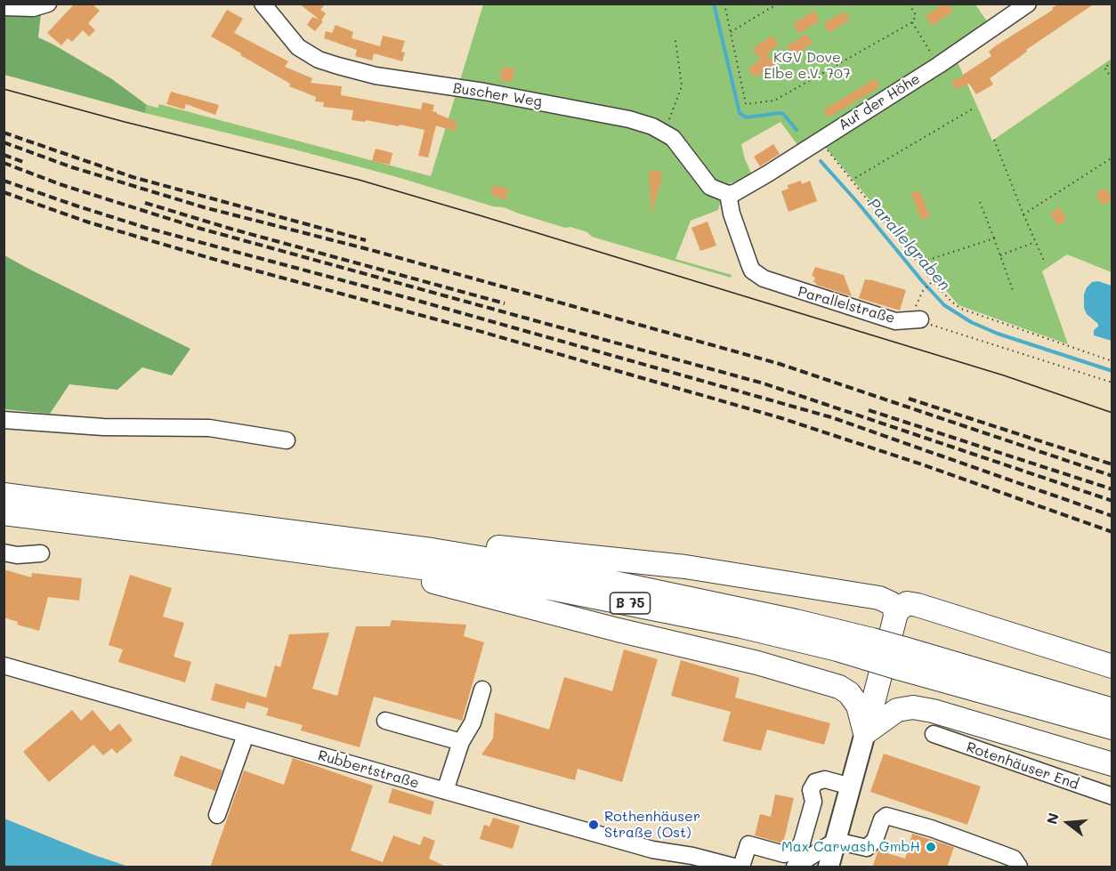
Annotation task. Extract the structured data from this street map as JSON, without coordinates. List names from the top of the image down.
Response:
{
  "streets": {
    "highway": ["B 75"],
    "street": [
      "Buscher Weg",
      "Auf der Höhe",
      "Parallelstraße",
      "Rotenhäuser End",
      "Rubbertstraße"
    ]
  },
  "crossings": [
    ["Buscher Weg", "Auf der Höhe"],
    ["Buscher Weg", "Parallelstraße"],
    ["Auf der Höhe", "Parallelstraße"]
  ],
  "water": ["Parallelgraben"],
  "parks": ["KGV Dove Elbe e.V. 707"],
  "places": ["Rothenhäuser Straße (Ost)", "Max Carwash GmbH"],
  "north": "left"
}
